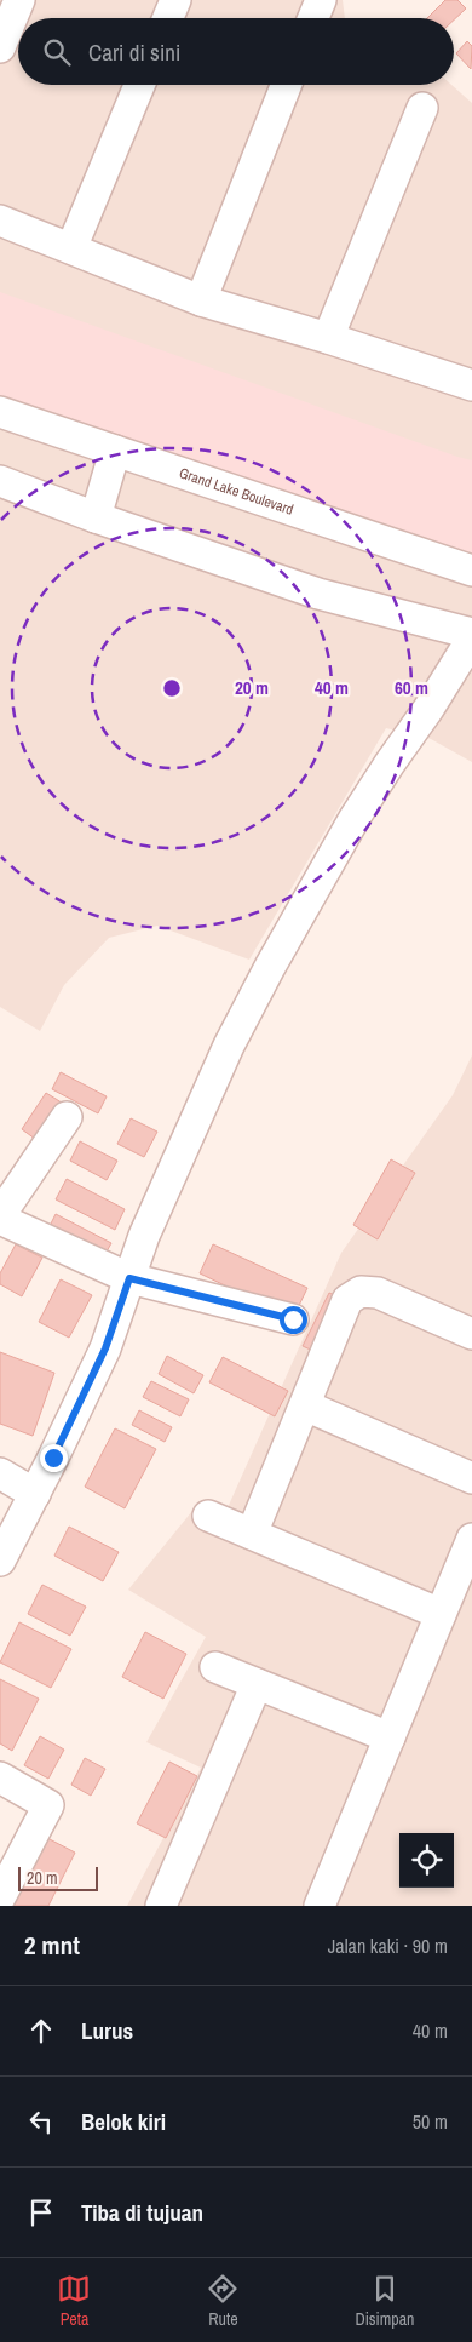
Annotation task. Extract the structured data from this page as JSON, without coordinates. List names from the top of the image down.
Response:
{
  "streets": {
    "street": ["Grand Lake Boulevard"]
  },
  "scale_bar": "20 m",
  "page": {
    "search": "Cari di sini",
    "scale": "20 m",
    "heading": ["2 mnt", "Jalan kaki · 90 m"],
    "list": [
      ["Lurus", "40 m"],
      ["Belok kiri", "50 m"],
      "Tiba di tujuan"
    ],
    "nav": ["Peta", "Rute", "Disimpan"]
  },
  "rings": ["20 m", "40 m", "60 m"]
}
